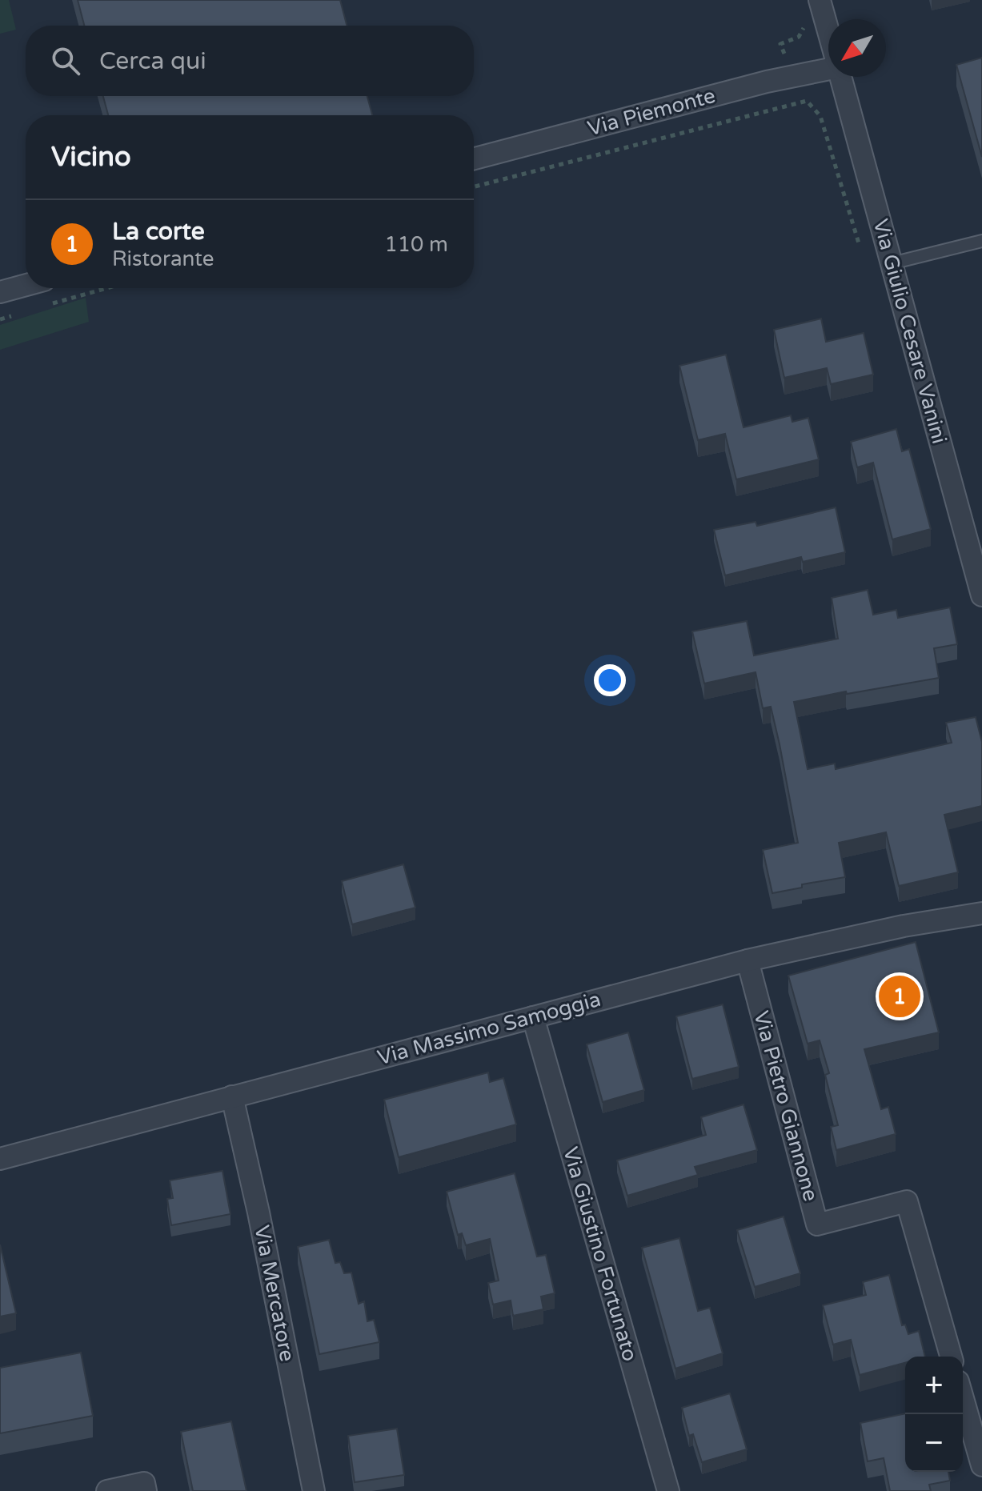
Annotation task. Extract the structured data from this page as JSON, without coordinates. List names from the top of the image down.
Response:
{
  "streets": {
    "street": [
      "Via Piemonte",
      "Via Giulio Cesare Vanini",
      "Via Massimo Samoggia",
      "Via Pietro Giannone",
      "Via Giustino Fortunato",
      "Via Mercatore"
    ]
  },
  "crossings": [
    ["Via Massimo Samoggia", "Via Pietro Giannone"],
    ["Via Massimo Samoggia", "Via Giustino Fortunato"],
    ["Via Massimo Samoggia", "Via Mercatore"]
  ],
  "north": "bottom left",
  "page": {
    "search": "Cerca qui",
    "heading": "Vicino",
    "list": [
      {
        "mark": "1",
        "name": "La corte",
        "note": "Ristorante",
        "value": "110 m"
      }
    ],
    "pins": "1",
    "map_buttons": ["+", "−"]
  }
}
